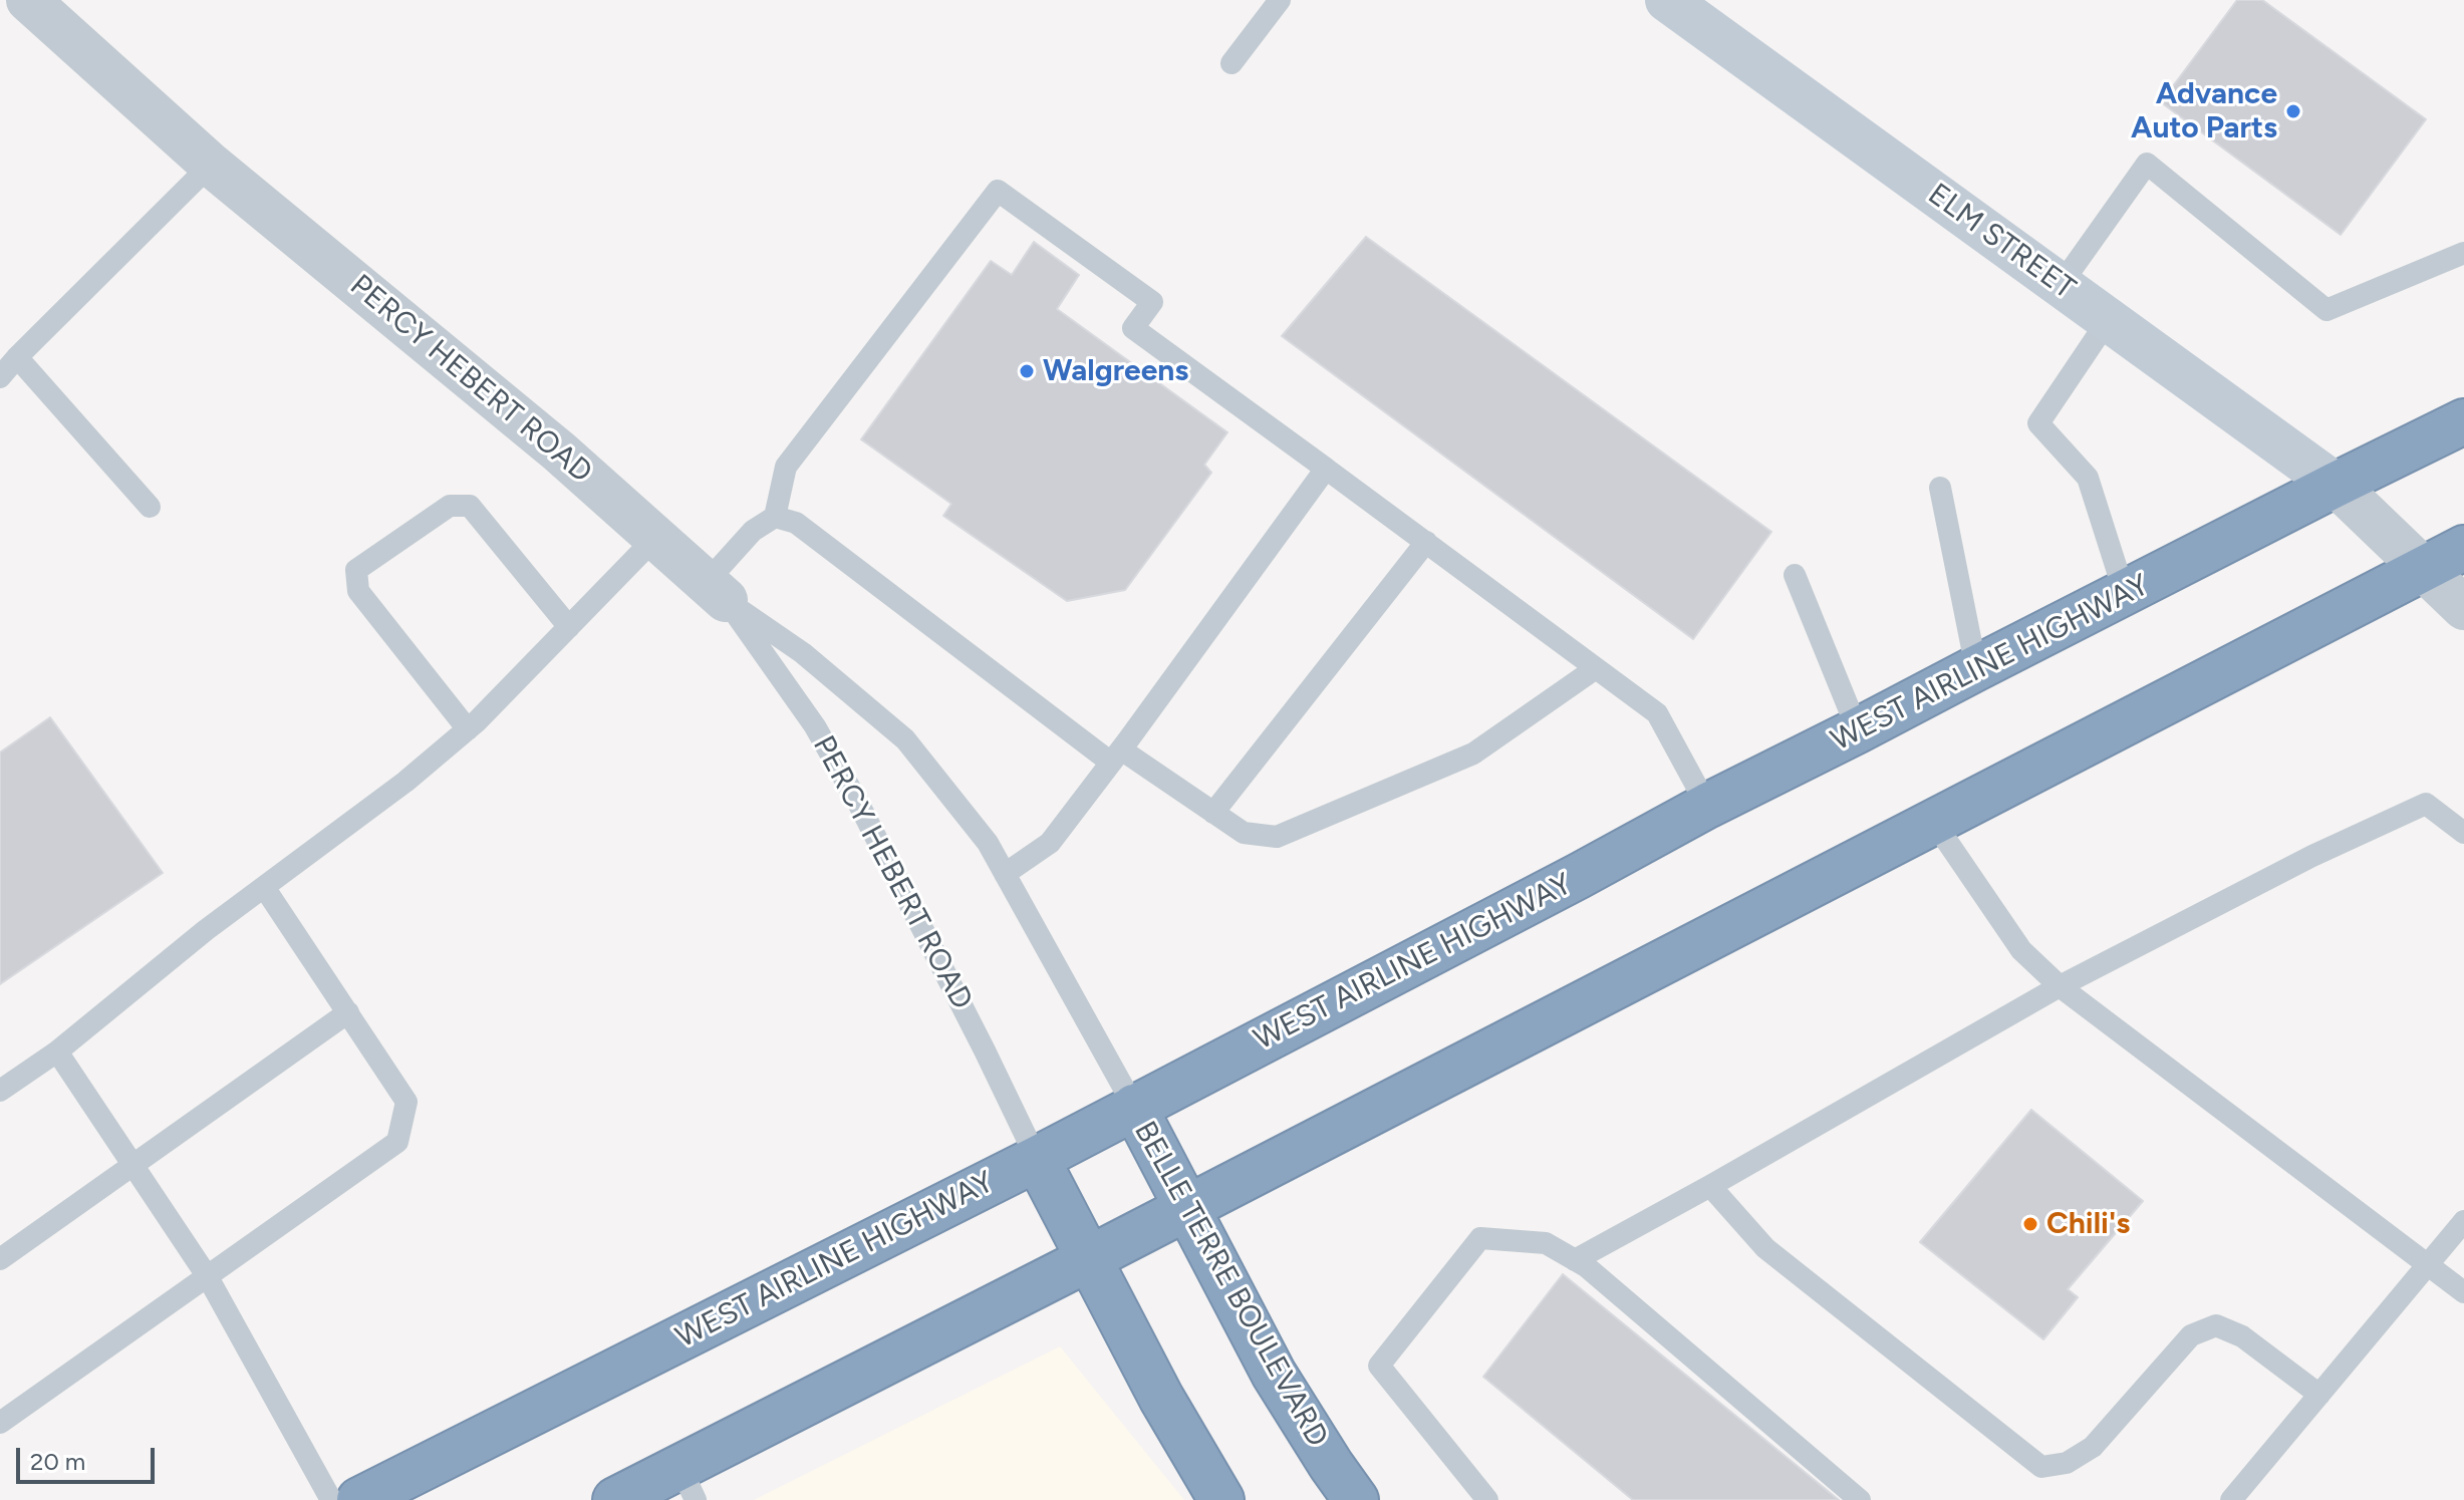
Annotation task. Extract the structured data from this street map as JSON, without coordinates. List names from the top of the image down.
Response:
{
  "streets": {
    "highway": ["WEST AIRLINE HIGHWAY", "BELLE TERRE BOULEVARD"],
    "street": ["ELM STREET", "PERCY HEBERT ROAD"]
  },
  "crossings": [
    ["ELM STREET", "WEST AIRLINE HIGHWAY"],
    ["PERCY HEBERT ROAD", "WEST AIRLINE HIGHWAY"],
    ["PERCY HEBERT ROAD", "BELLE TERRE BOULEVARD"],
    ["WEST AIRLINE HIGHWAY", "BELLE TERRE BOULEVARD"]
  ],
  "places": ["Advance Auto Parts", "Walgreens", "Chili's"],
  "scale_bar": "20 m"
}
